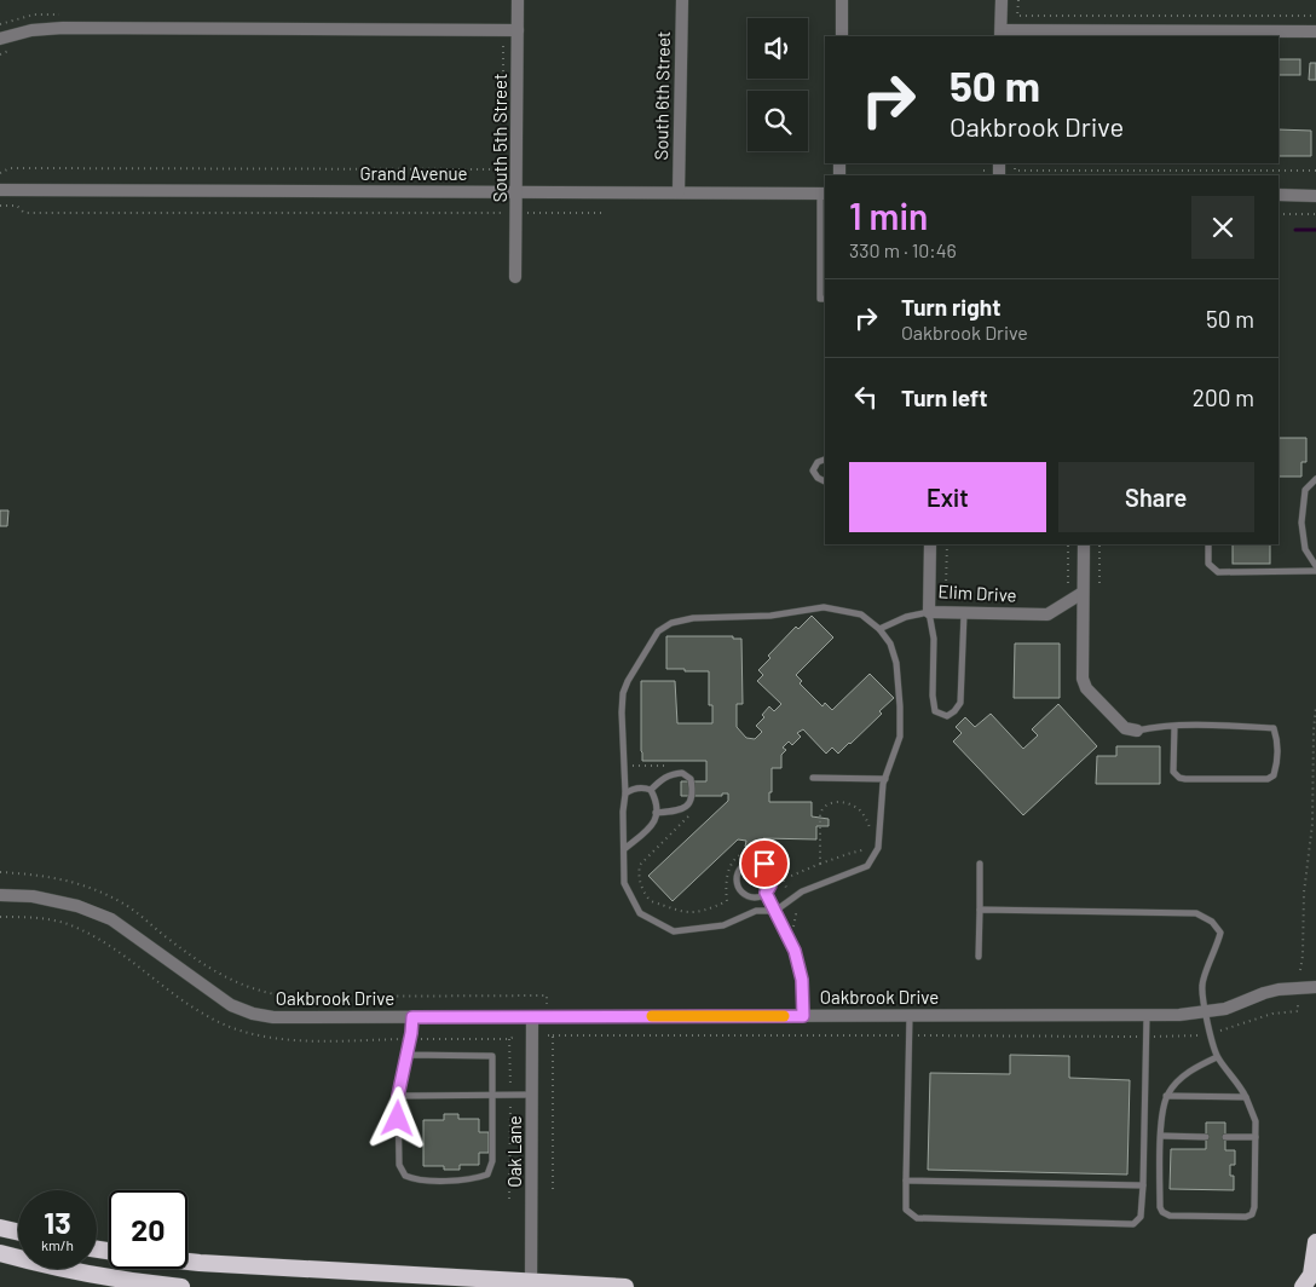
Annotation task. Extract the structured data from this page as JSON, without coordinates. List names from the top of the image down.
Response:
{
  "streets": {
    "street": [
      "South 6th Street",
      "South 5th Street",
      "Grand Avenue",
      "Elim Drive",
      "Oakbrook Drive",
      "Oak Lane"
    ]
  },
  "crossings": [
    ["South 6th Street", "Grand Avenue"],
    ["South 5th Street", "Grand Avenue"],
    ["Oakbrook Drive", "Oak Lane"]
  ],
  "page": {
    "turn": ["50 m", "Oakbrook Drive"],
    "heading": ["1 min", "330 m · 10:46"],
    "list": [
      {
        "name": "Turn right",
        "note": "Oakbrook Drive",
        "value": "50 m"
      },
      {
        "name": "Turn left",
        "value": "200 m"
      }
    ],
    "buttons": ["Exit", "Share"],
    "speed": "13 km/h",
    "limit": "20"
  }
}
